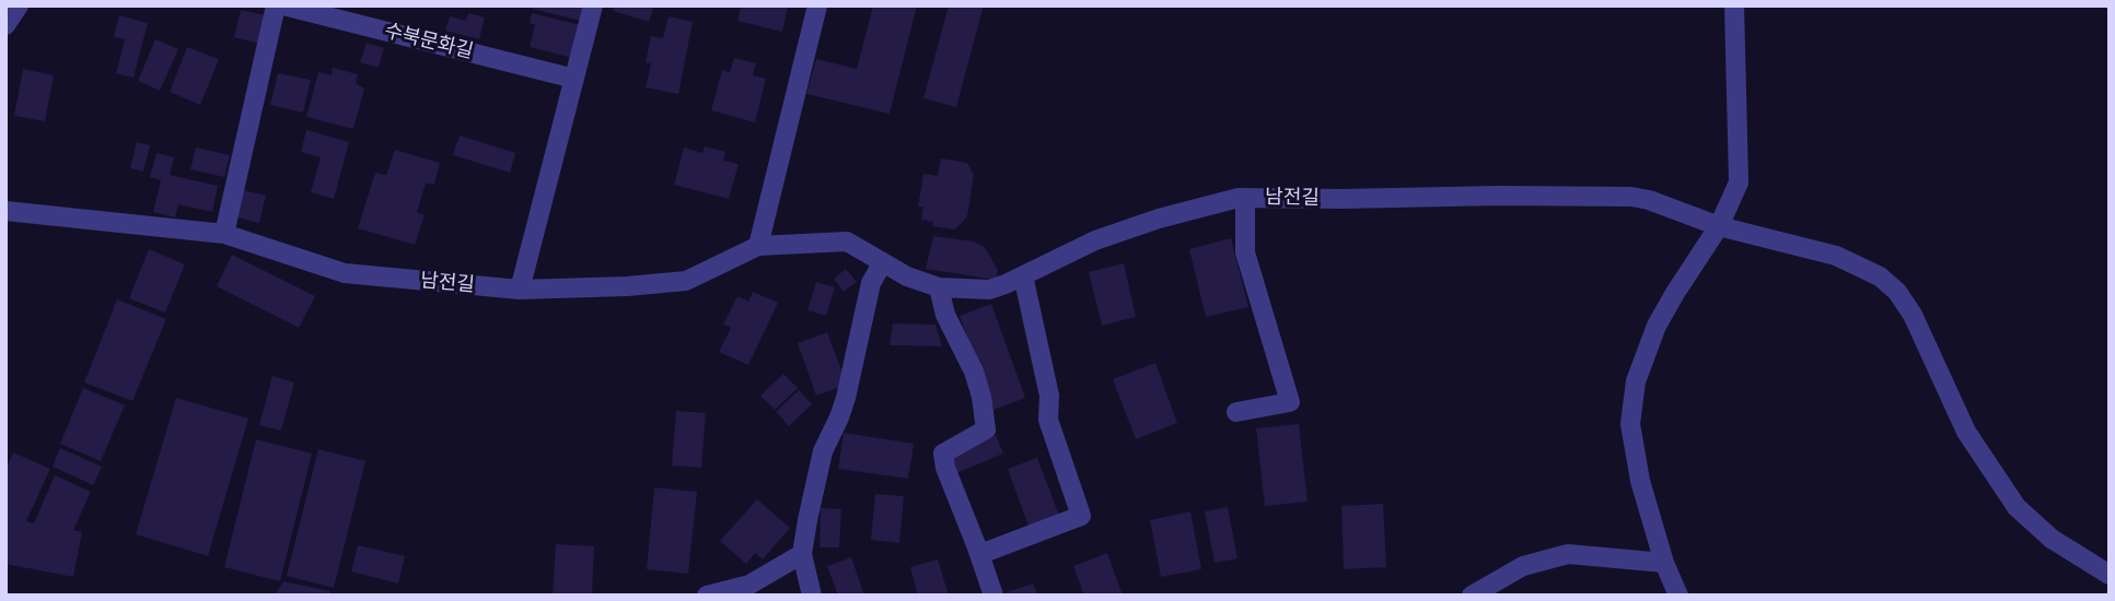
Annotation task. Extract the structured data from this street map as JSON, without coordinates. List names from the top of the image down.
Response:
{
  "streets": {
    "street": ["수북문화길", "남전길"]
  }
}
